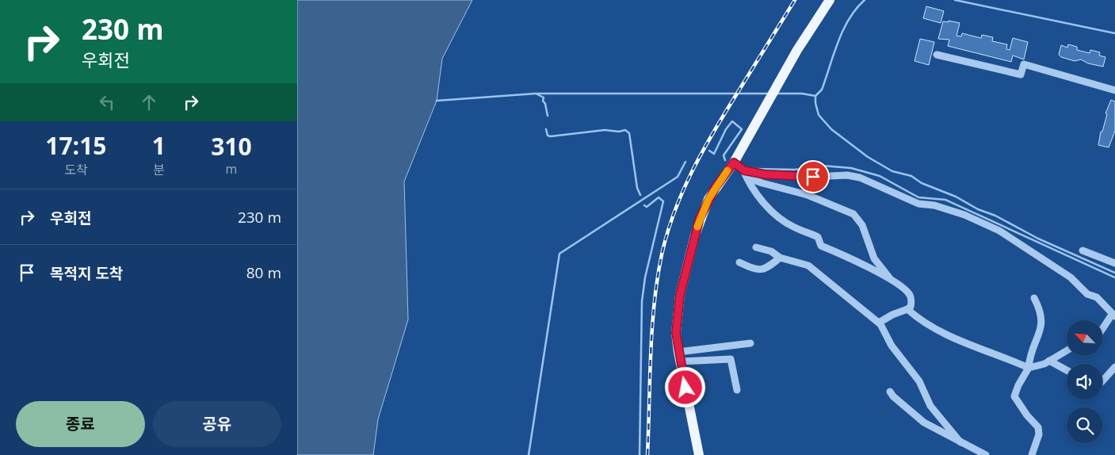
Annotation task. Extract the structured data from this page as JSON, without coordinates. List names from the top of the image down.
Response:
{
  "north": "top left",
  "page": {
    "turn": ["230 m", "우회전"],
    "eta": [
      "17:15",
      "도착",
      "1",
      "분",
      "310",
      "m"
    ],
    "list": [
      {
        "name": "우회전",
        "value": "230 m"
      },
      {
        "name": "목적지 도착",
        "value": "80 m"
      }
    ],
    "buttons": ["종료", "공유"]
  }
}
